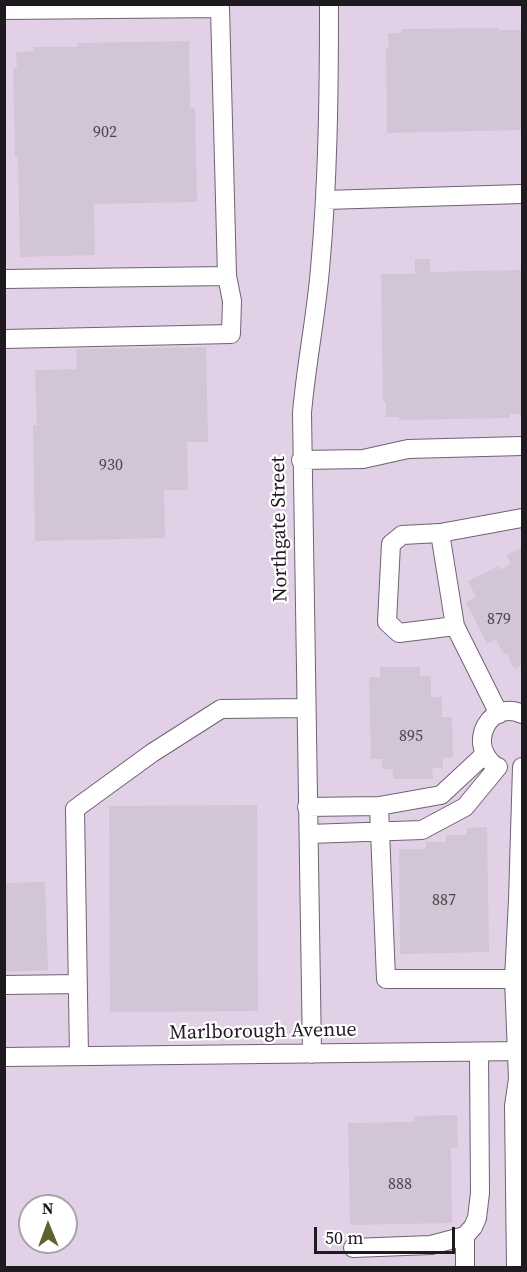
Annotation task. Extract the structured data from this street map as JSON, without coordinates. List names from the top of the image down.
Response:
{
  "streets": {
    "street": ["Northgate Street", "Marlborough Avenue"]
  },
  "crossings": [
    ["Northgate Street", "Marlborough Avenue"]
  ],
  "house_numbers": [
    "902",
    "930",
    "879",
    "895",
    "887",
    "888"
  ],
  "scale_bar": "50 m",
  "north": "top"
}
